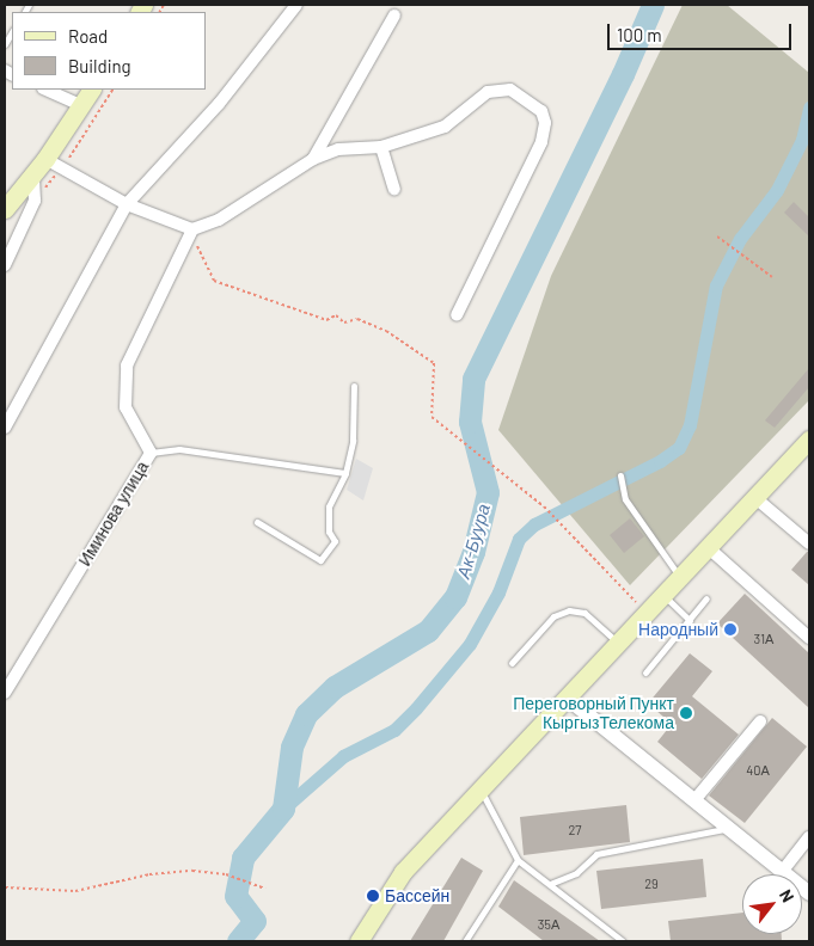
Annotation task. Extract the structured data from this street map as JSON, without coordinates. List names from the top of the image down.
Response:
{
  "streets": {
    "street": ["Иминова улица"]
  },
  "water": ["Ак-Буура"],
  "places": ["Народный", "Переговорный Пункт КыргызТелекома", "Бассейн"],
  "house_numbers": [
    "31А",
    "40А",
    "27",
    "29",
    "35А"
  ],
  "legend": ["Road", "Building"],
  "scale_bar": "100 m",
  "north": "top right"
}
